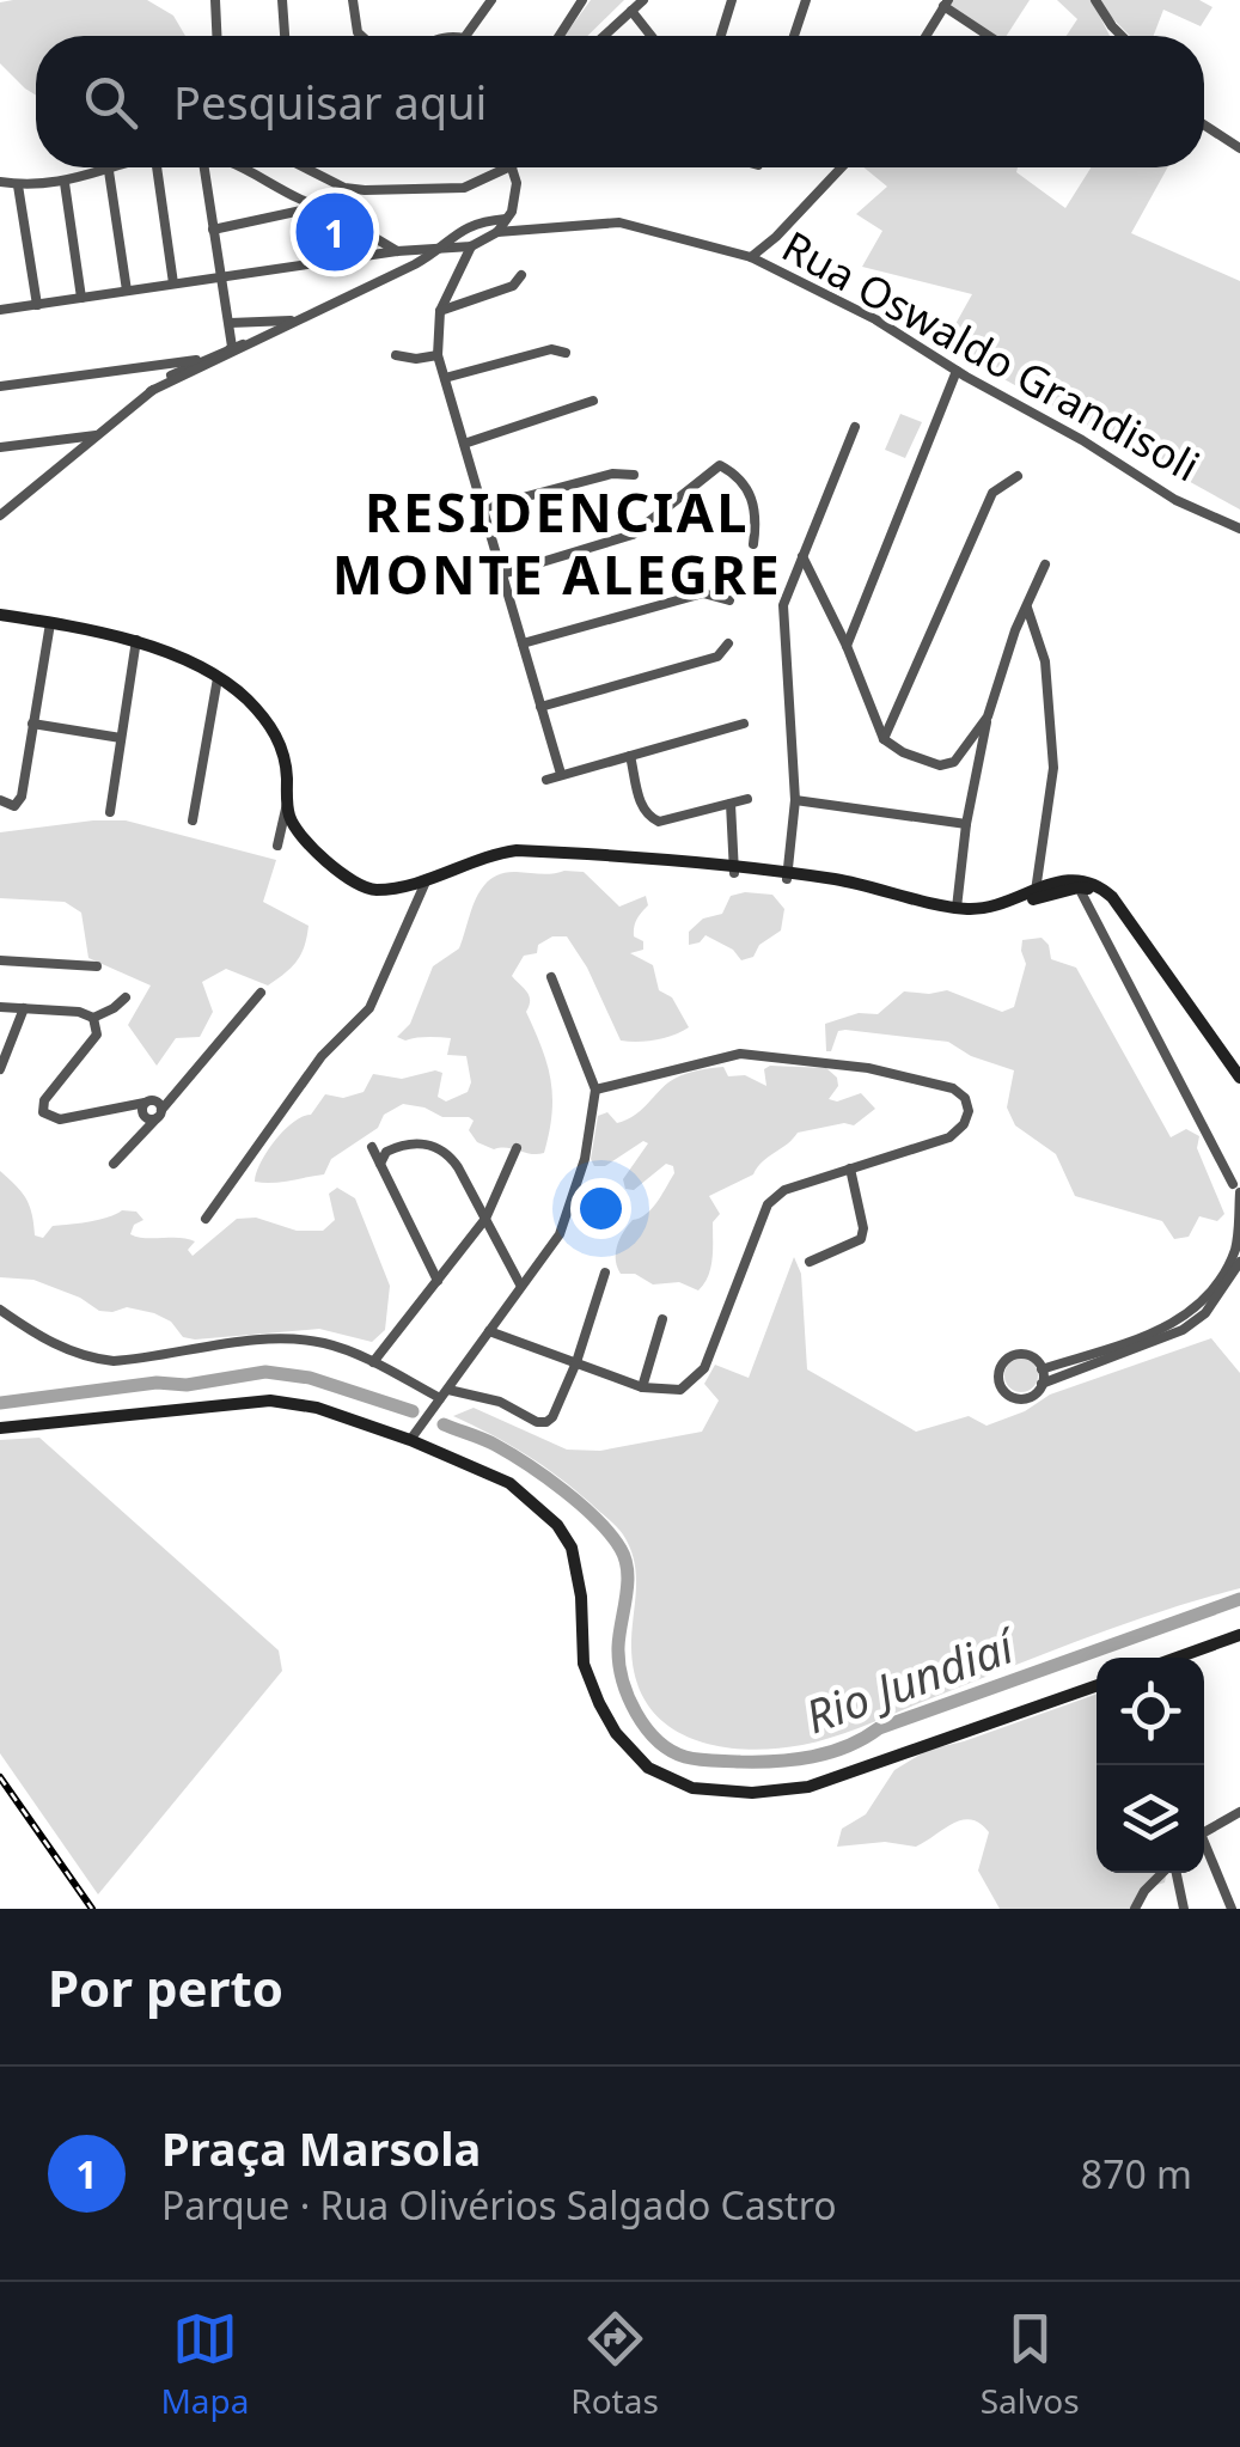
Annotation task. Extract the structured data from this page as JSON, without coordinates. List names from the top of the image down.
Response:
{
  "streets": {
    "street": ["Rua Oswaldo Grandisoli"]
  },
  "districts": ["RESIDENCIAL MONTE ALEGRE"],
  "water": ["Rio Jundiaí"],
  "page": {
    "search": "Pesquisar aqui",
    "pins": "1",
    "heading": "Por perto",
    "list": [
      {
        "mark": "1",
        "name": "Praça Marsola",
        "note": "Parque · Rua Olivérios Salgado Castro",
        "value": "870 m"
      }
    ],
    "nav": ["Mapa", "Rotas", "Salvos"]
  }
}
